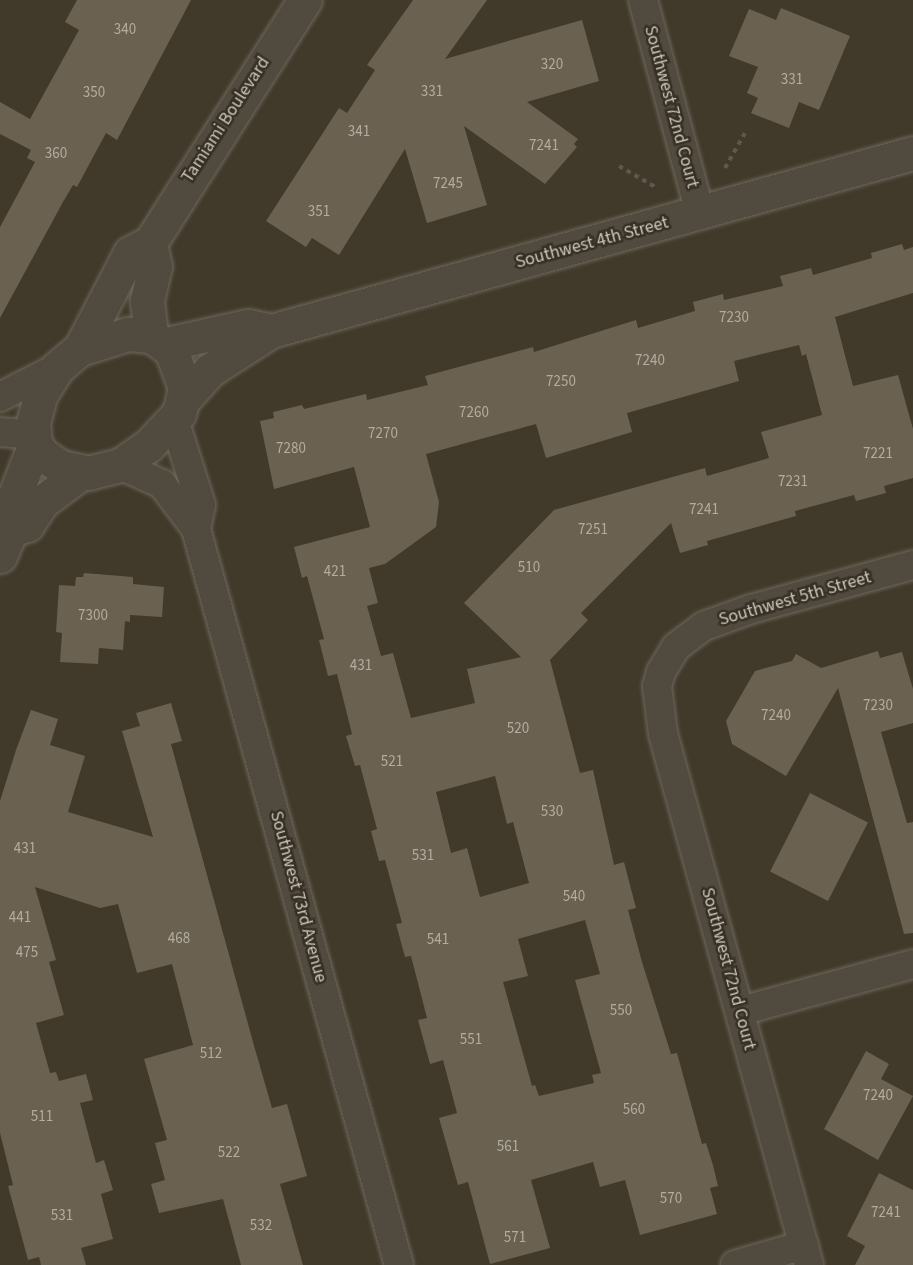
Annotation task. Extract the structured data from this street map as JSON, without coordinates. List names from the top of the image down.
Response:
{
  "streets": {
    "street": [
      "Southwest 72nd Court",
      "Tamiami Boulevard",
      "Southwest 4th Street",
      "Southwest 5th Street",
      "Southwest 73rd Avenue"
    ]
  },
  "crossings": [
    ["Southwest 72nd Court", "Southwest 4th Street"],
    ["Southwest 72nd Court", "Southwest 5th Street"],
    ["Tamiami Boulevard", "Southwest 4th Street"],
    ["Tamiami Boulevard", "Southwest 73rd Avenue"],
    ["Southwest 4th Street", "Southwest 73rd Avenue"]
  ],
  "house_numbers": [
    "340",
    "320",
    "331",
    "331",
    "350",
    "341",
    "7241",
    "360",
    "7245",
    "351",
    "7230",
    "7240",
    "7250",
    "7260",
    "7270",
    "7280",
    "7221",
    "7231",
    "7241",
    "7251",
    "510",
    "421",
    "7300",
    "431",
    "7230",
    "7240",
    "520",
    "521",
    "530",
    "431",
    "531",
    "540",
    "441",
    "468",
    "541",
    "475",
    "550",
    "551",
    "512",
    "7240",
    "560",
    "511",
    "561",
    "522",
    "570",
    "7241",
    "531",
    "532",
    "571"
  ]
}
